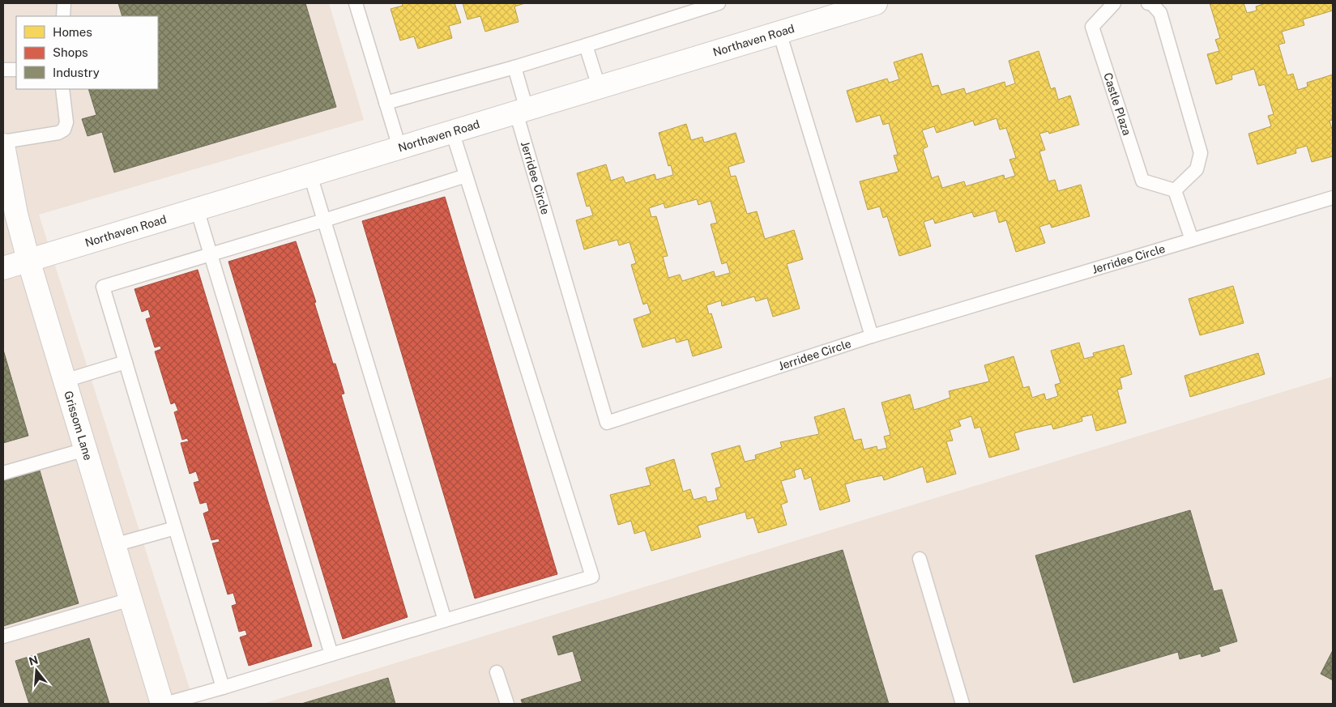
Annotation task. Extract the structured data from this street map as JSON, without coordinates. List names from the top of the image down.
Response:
{
  "streets": {
    "street": ["Northaven Road", "Grissom Lane"],
    "lane": ["Castle Plaza", "Jerridee Circle"]
  },
  "crossings": [
    ["Northaven Road", "Jerridee Circle"],
    ["Northaven Road", "Grissom Lane"]
  ],
  "legend": ["Homes", "Shops", "Industry"],
  "north": "top"
}
